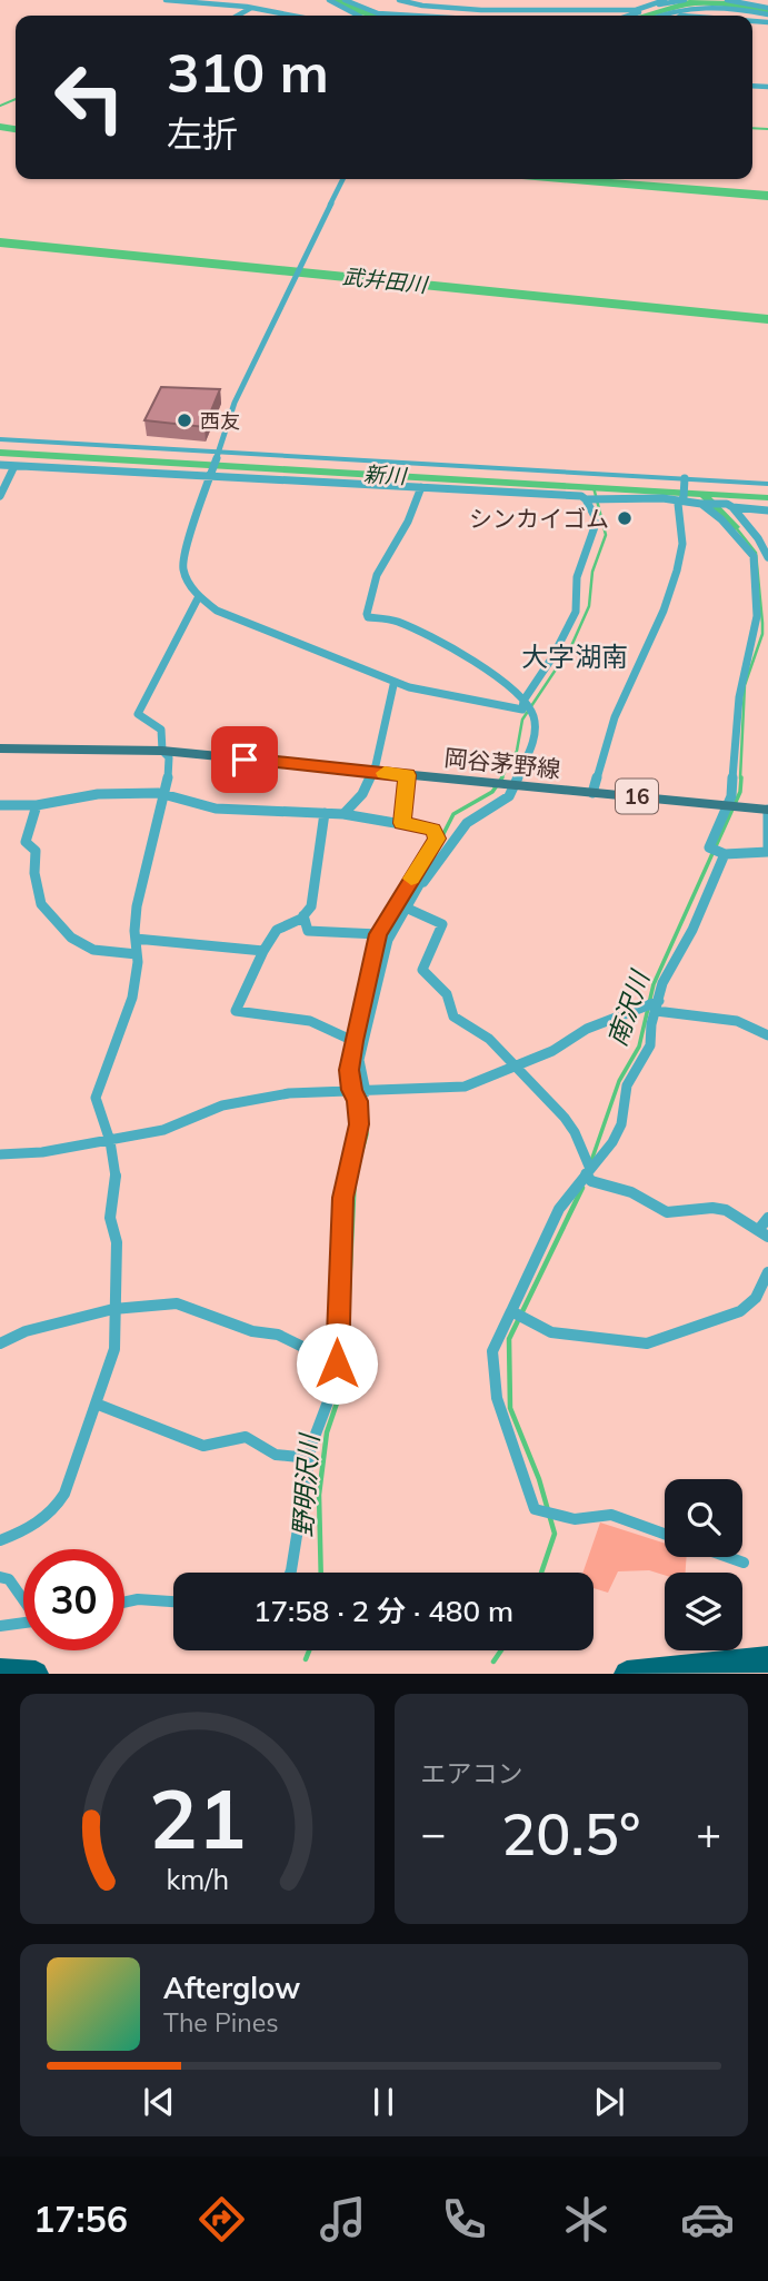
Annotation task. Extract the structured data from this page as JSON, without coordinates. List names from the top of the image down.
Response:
{
  "streets": {
    "main road": ["岡谷茅野線", "16"]
  },
  "districts": ["大字湖南"],
  "water": [
    "武井田川",
    "新川",
    "南沢川",
    "野明沢川"
  ],
  "places": ["西友", "シンカイゴム"],
  "page": {
    "turn": ["310 m", "左折"],
    "limit": "30",
    "trip": "17:58 · 2 分 · 480 m",
    "tile": "エアコン",
    "heat": ["−", "20.5°", "+"],
    "song": ["Afterglow", "The Pines"],
    "tabs": "17:56",
    "gauge": ["21", "km/h"]
  }
}
